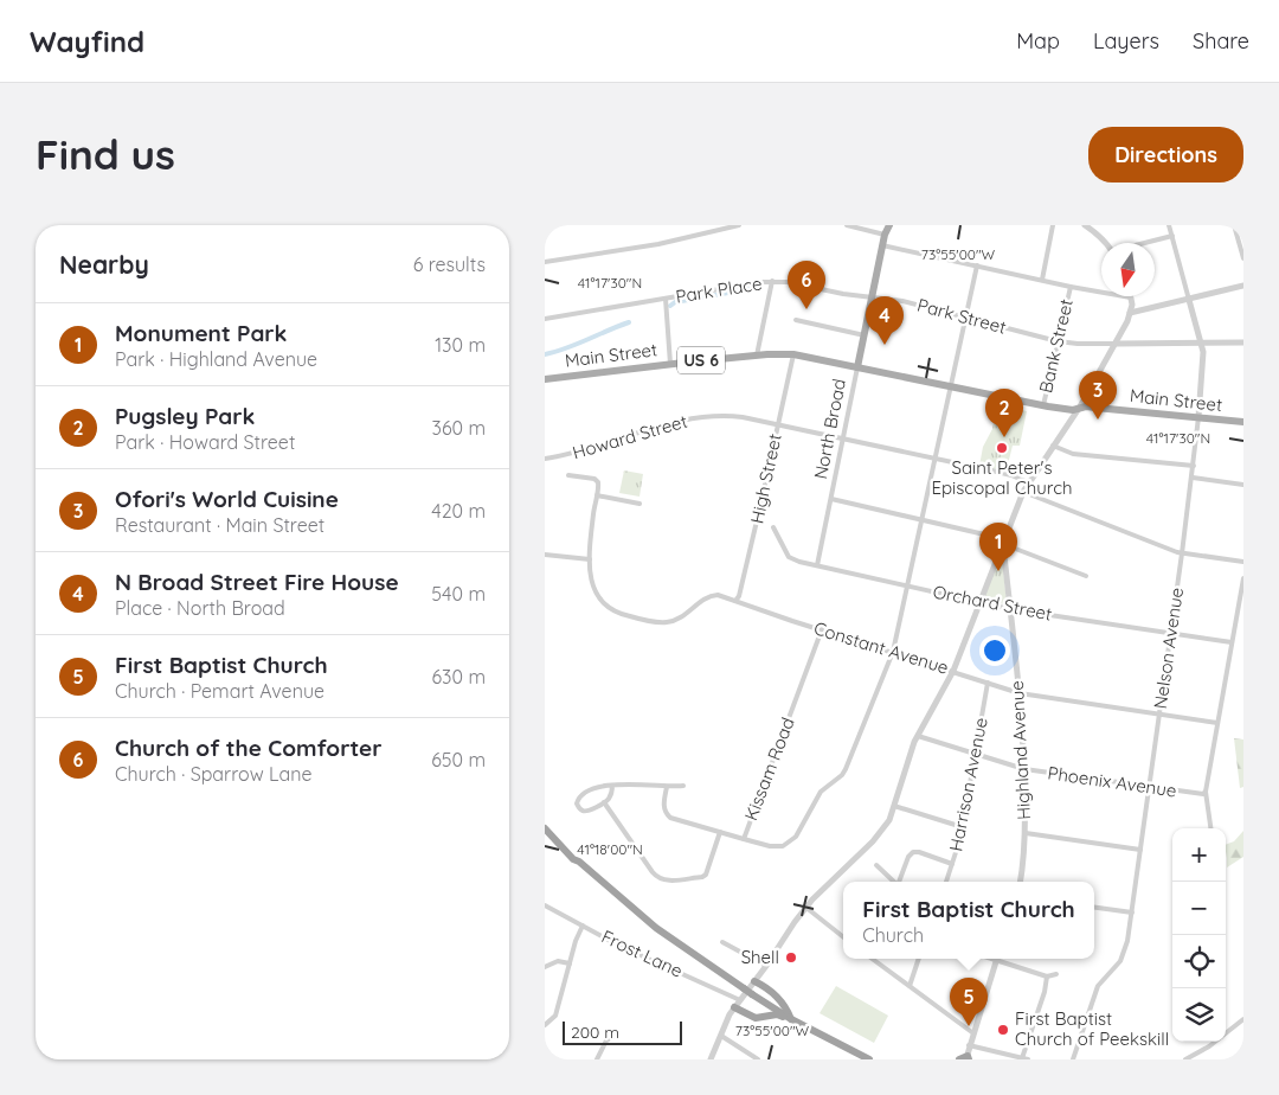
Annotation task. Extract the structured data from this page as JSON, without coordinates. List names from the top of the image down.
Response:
{
  "streets": {
    "main road": ["Main Street", "US 6", "North Broad"],
    "street": [
      "Park Place",
      "Park Street",
      "Bank Street",
      "Howard Street",
      "High Street",
      "Orchard Street",
      "Constant Avenue",
      "Nelson Avenue",
      "Highland Avenue",
      "Kissam Road",
      "Phoenix Avenue",
      "Harrison Avenue",
      "Frost Lane"
    ]
  },
  "crossings": [
    ["Park Place", "Park Street"],
    ["Park Street", "Bank Street"],
    ["Park Street", "North Broad"],
    ["Bank Street", "Main Street"],
    ["Main Street", "North Broad"],
    ["Main Street", "High Street"],
    ["Main Street", "Nelson Avenue"],
    ["North Broad", "Howard Street"],
    ["North Broad", "Orchard Street"],
    ["Howard Street", "High Street"],
    ["High Street", "Constant Avenue"],
    ["Orchard Street", "Nelson Avenue"],
    ["Orchard Street", "Highland Avenue"],
    ["Constant Avenue", "Nelson Avenue"],
    ["Constant Avenue", "Highland Avenue"],
    ["Constant Avenue", "Kissam Road"],
    ["Constant Avenue", "Harrison Avenue"],
    ["Nelson Avenue", "Phoenix Avenue"],
    ["Highland Avenue", "Phoenix Avenue"],
    ["Phoenix Avenue", "Harrison Avenue"]
  ],
  "places": ["Saint Peter's Episcopal Church", "Shell", "First Baptist Church of Peekskill"],
  "scale_bar": "200 m",
  "north": "bottom",
  "page": {
    "header": "Wayfind",
    "nav": ["Map", "Layers", "Share"],
    "buttons": "Directions",
    "title": "Find us",
    "heading": ["Nearby", "6 results"],
    "pins": [
      "6",
      "4",
      "3",
      "2",
      "1",
      "5"
    ],
    "list": [
      {
        "mark": "1",
        "name": "Monument Park",
        "note": "Park · Highland Avenue",
        "value": "130 m"
      },
      {
        "mark": "2",
        "name": "Pugsley Park",
        "note": "Park · Howard Street",
        "value": "360 m"
      },
      {
        "mark": "3",
        "name": "Ofori's World Cuisine",
        "note": "Restaurant · Main Street",
        "value": "420 m"
      },
      {
        "mark": "4",
        "name": "N Broad Street Fire House",
        "note": "Place · North Broad",
        "value": "540 m"
      },
      {
        "mark": "5",
        "name": "First Baptist Church",
        "note": "Church · Pemart Avenue",
        "value": "630 m"
      },
      {
        "mark": "6",
        "name": "Church of the Comforter",
        "note": "Church · Sparrow Lane",
        "value": "650 m"
      }
    ],
    "map_buttons": ["+", "−"],
    "popup": ["First Baptist Church", "Church"],
    "scale": "200 m"
  },
  "coordinates": ["73°55'00\"W", "41°17'30\"N", "41°18'00\"N"]
}
